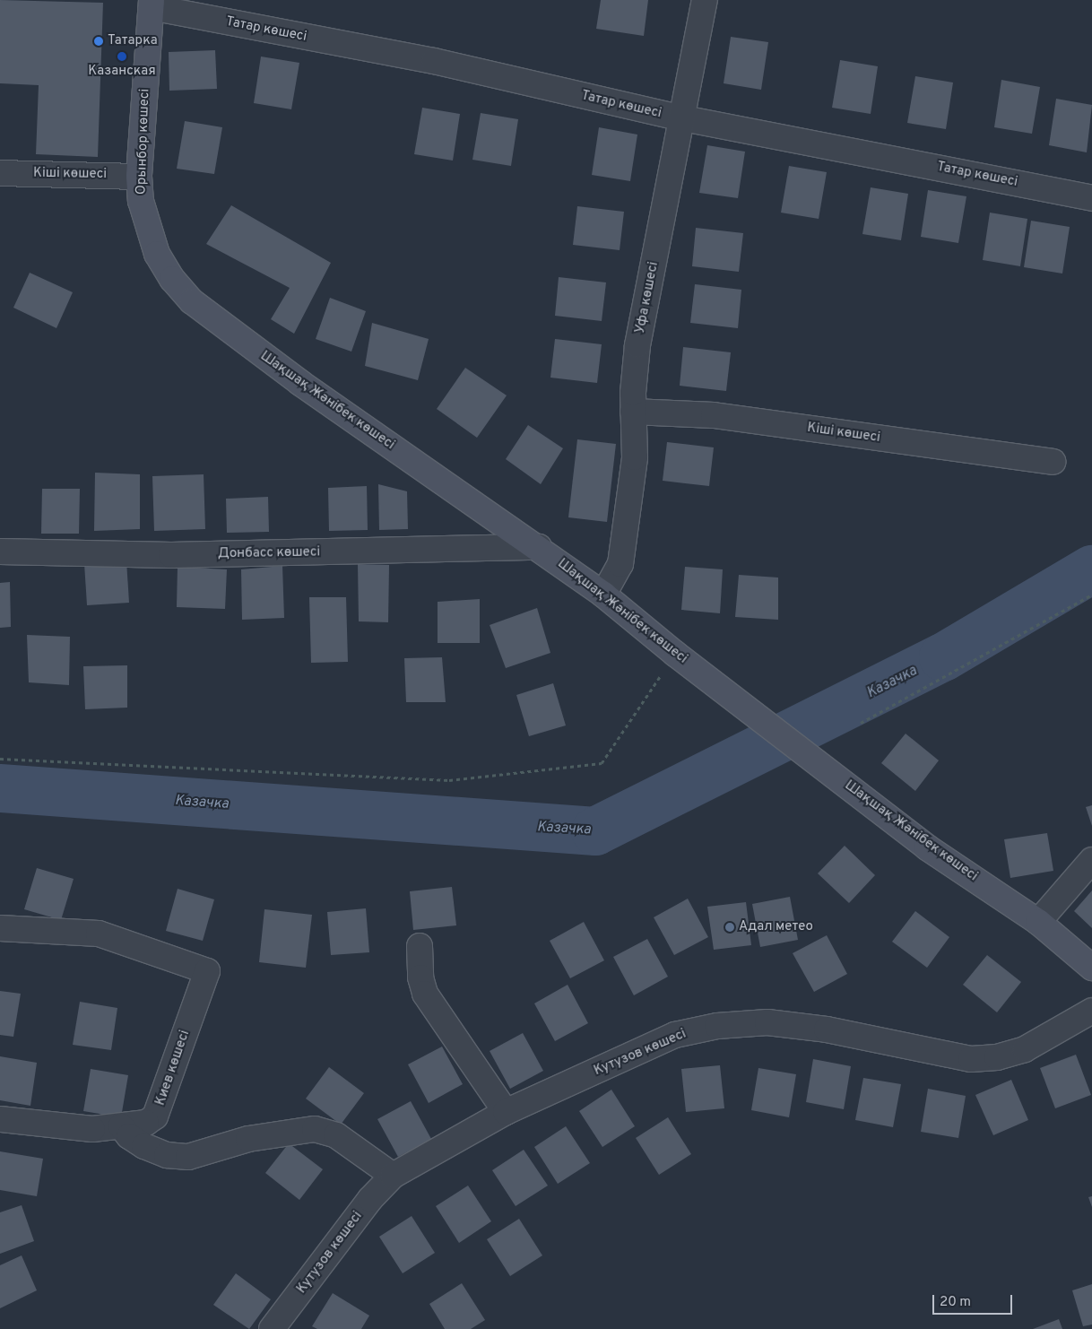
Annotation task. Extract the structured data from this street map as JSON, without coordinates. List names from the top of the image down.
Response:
{
  "streets": {
    "main road": ["Орынбор көшесі", "Шақшақ Жәнібек көшесі"],
    "street": [
      "Татар көшесі",
      "Кіші көшесі",
      "Уфа көшесі",
      "Донбасс көшесі",
      "Кутузов көшесі",
      "Киев көшесі"
    ]
  },
  "crossings": [
    ["Татар көшесі", "Орынбор көшесі"],
    ["Татар көшесі", "Уфа көшесі"],
    ["Орынбор көшесі", "Кіші көшесі"],
    ["Орынбор көшесі", "Шақшақ Жәнібек көшесі"],
    ["Кіші көшесі", "Уфа көшесі"],
    ["Уфа көшесі", "Шақшақ Жәнібек көшесі"],
    ["Шақшақ Жәнібек көшесі", "Донбасс көшесі"]
  ],
  "water": ["Казачка"],
  "places": ["Татарка", "Казанская", "Адал метео"],
  "scale_bar": "20 m"
}
